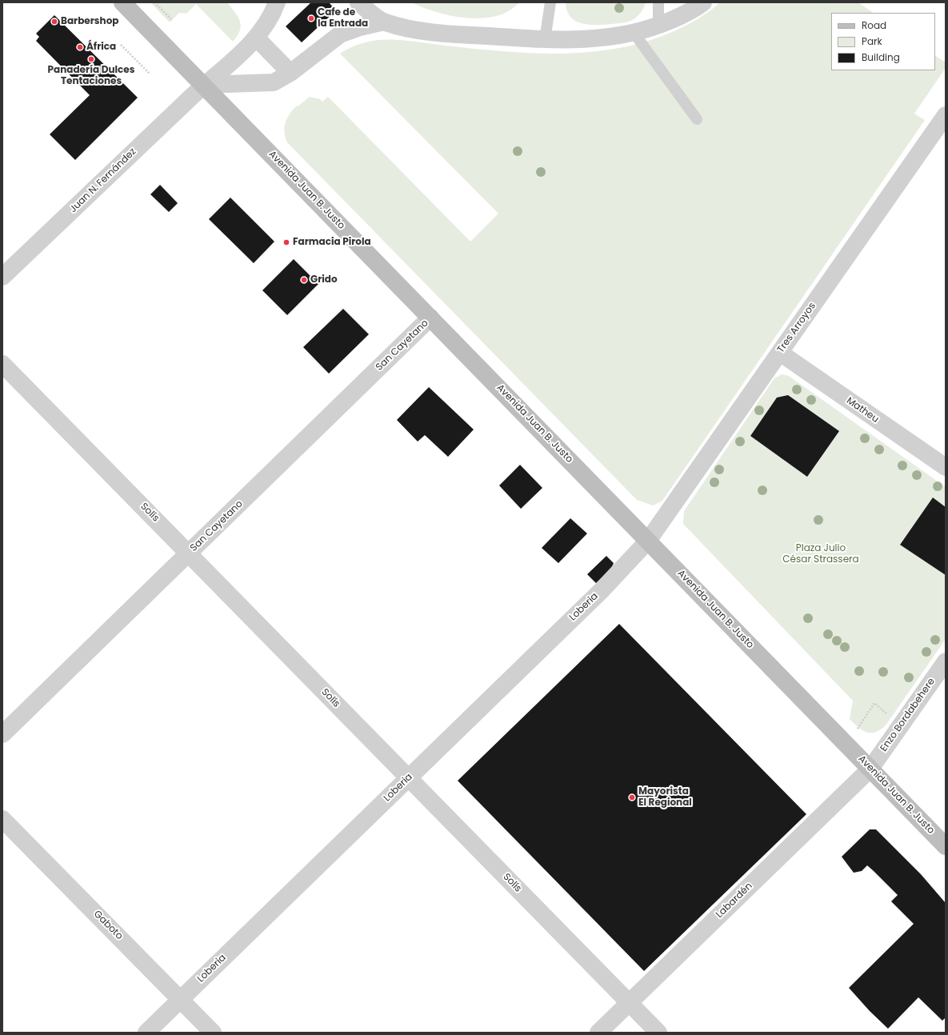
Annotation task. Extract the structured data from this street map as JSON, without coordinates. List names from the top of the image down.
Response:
{
  "streets": {
    "main road": ["Avenida Juan B. Justo"],
    "street": [
      "Juan N. Fernández",
      "Tres Arroyos",
      "San Cayetano",
      "Matheu",
      "Solís",
      "Loberia",
      "Enzo Bordabehere",
      "Labardén",
      "Gaboto"
    ]
  },
  "crossings": [
    ["Juan N. Fernández", "Avenida Juan B. Justo"],
    ["Avenida Juan B. Justo", "Tres Arroyos"],
    ["Avenida Juan B. Justo", "San Cayetano"],
    ["Avenida Juan B. Justo", "Loberia"],
    ["Avenida Juan B. Justo", "Enzo Bordabehere"],
    ["Avenida Juan B. Justo", "Labardén"],
    ["Tres Arroyos", "Matheu"],
    ["Tres Arroyos", "Loberia"],
    ["San Cayetano", "Solís"],
    ["Solís", "Loberia"],
    ["Solís", "Labardén"],
    ["Loberia", "Gaboto"],
    ["Enzo Bordabehere", "Labardén"]
  ],
  "parks": ["Plaza Julio César Strassera"],
  "places": [
    "Cafe de la Entrada",
    "Barbershop",
    "África",
    "Panadería Dulces Tentaciones",
    "Farmacia Pirola",
    "Grido",
    "Mayorista El Regional"
  ],
  "legend": ["Road", "Park", "Building"]
}
